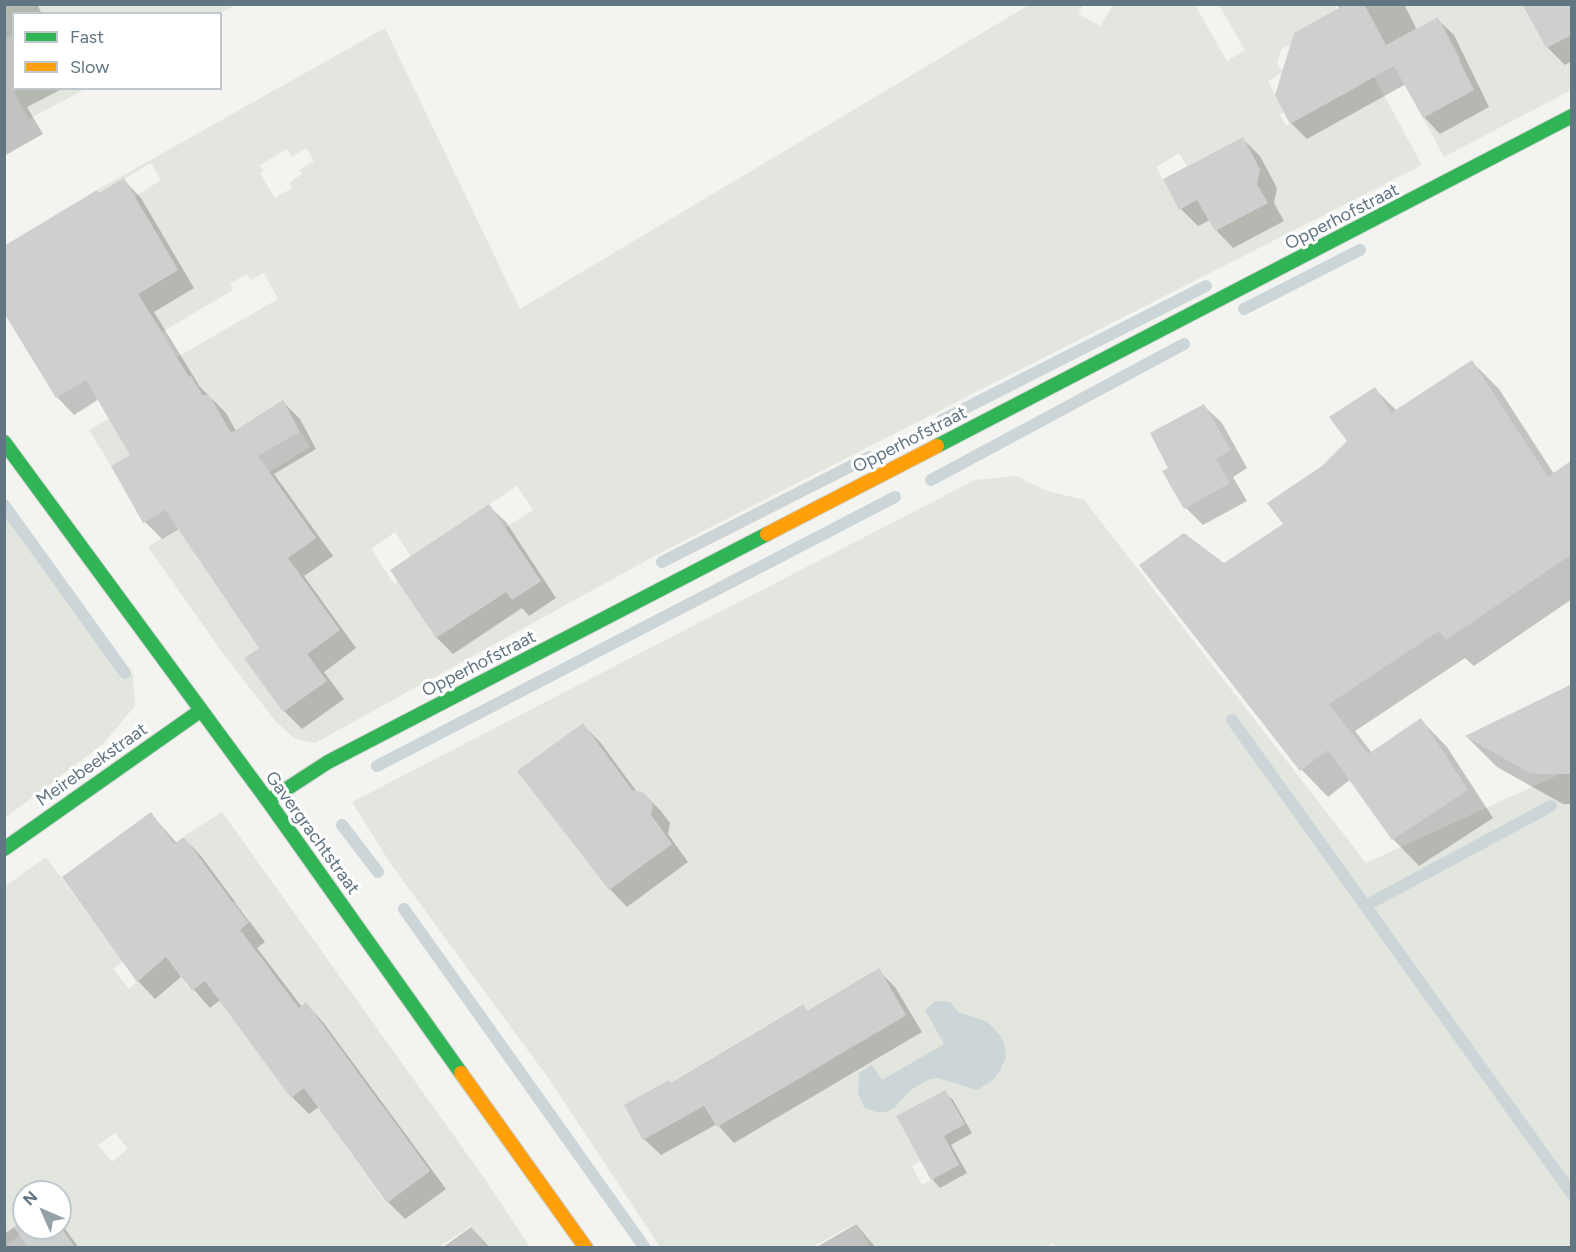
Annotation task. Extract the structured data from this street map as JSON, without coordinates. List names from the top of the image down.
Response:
{
  "streets": {
    "street": ["Opperhofstraat", "Meirebeekstraat", "Gavergrachtstraat"]
  },
  "crossings": [
    ["Opperhofstraat", "Gavergrachtstraat"],
    ["Meirebeekstraat", "Gavergrachtstraat"]
  ],
  "legend": ["Fast", "Slow"],
  "north": "top left"
}
